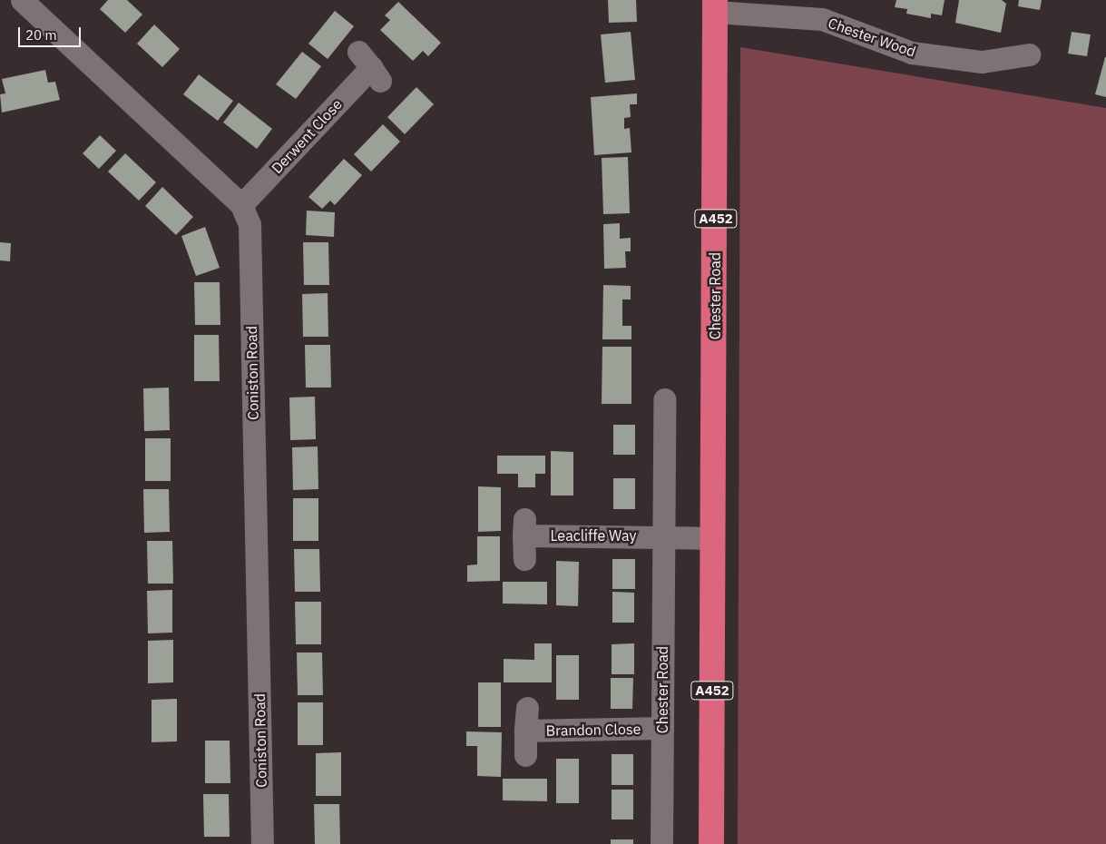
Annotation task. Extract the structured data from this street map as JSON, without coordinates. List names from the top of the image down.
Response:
{
  "streets": {
    "highway": ["A452", "Chester Road"],
    "street": [
      "Chester Wood",
      "Derwent Close",
      "Coniston Road",
      "Leacliffe Way",
      "Brandon Close"
    ]
  },
  "crossings": [
    ["Chester Wood", "Chester Road"],
    ["Derwent Close", "Coniston Road"],
    ["Chester Road", "Leacliffe Way"],
    ["Chester Road", "Brandon Close"]
  ],
  "scale_bar": "20 m"
}
